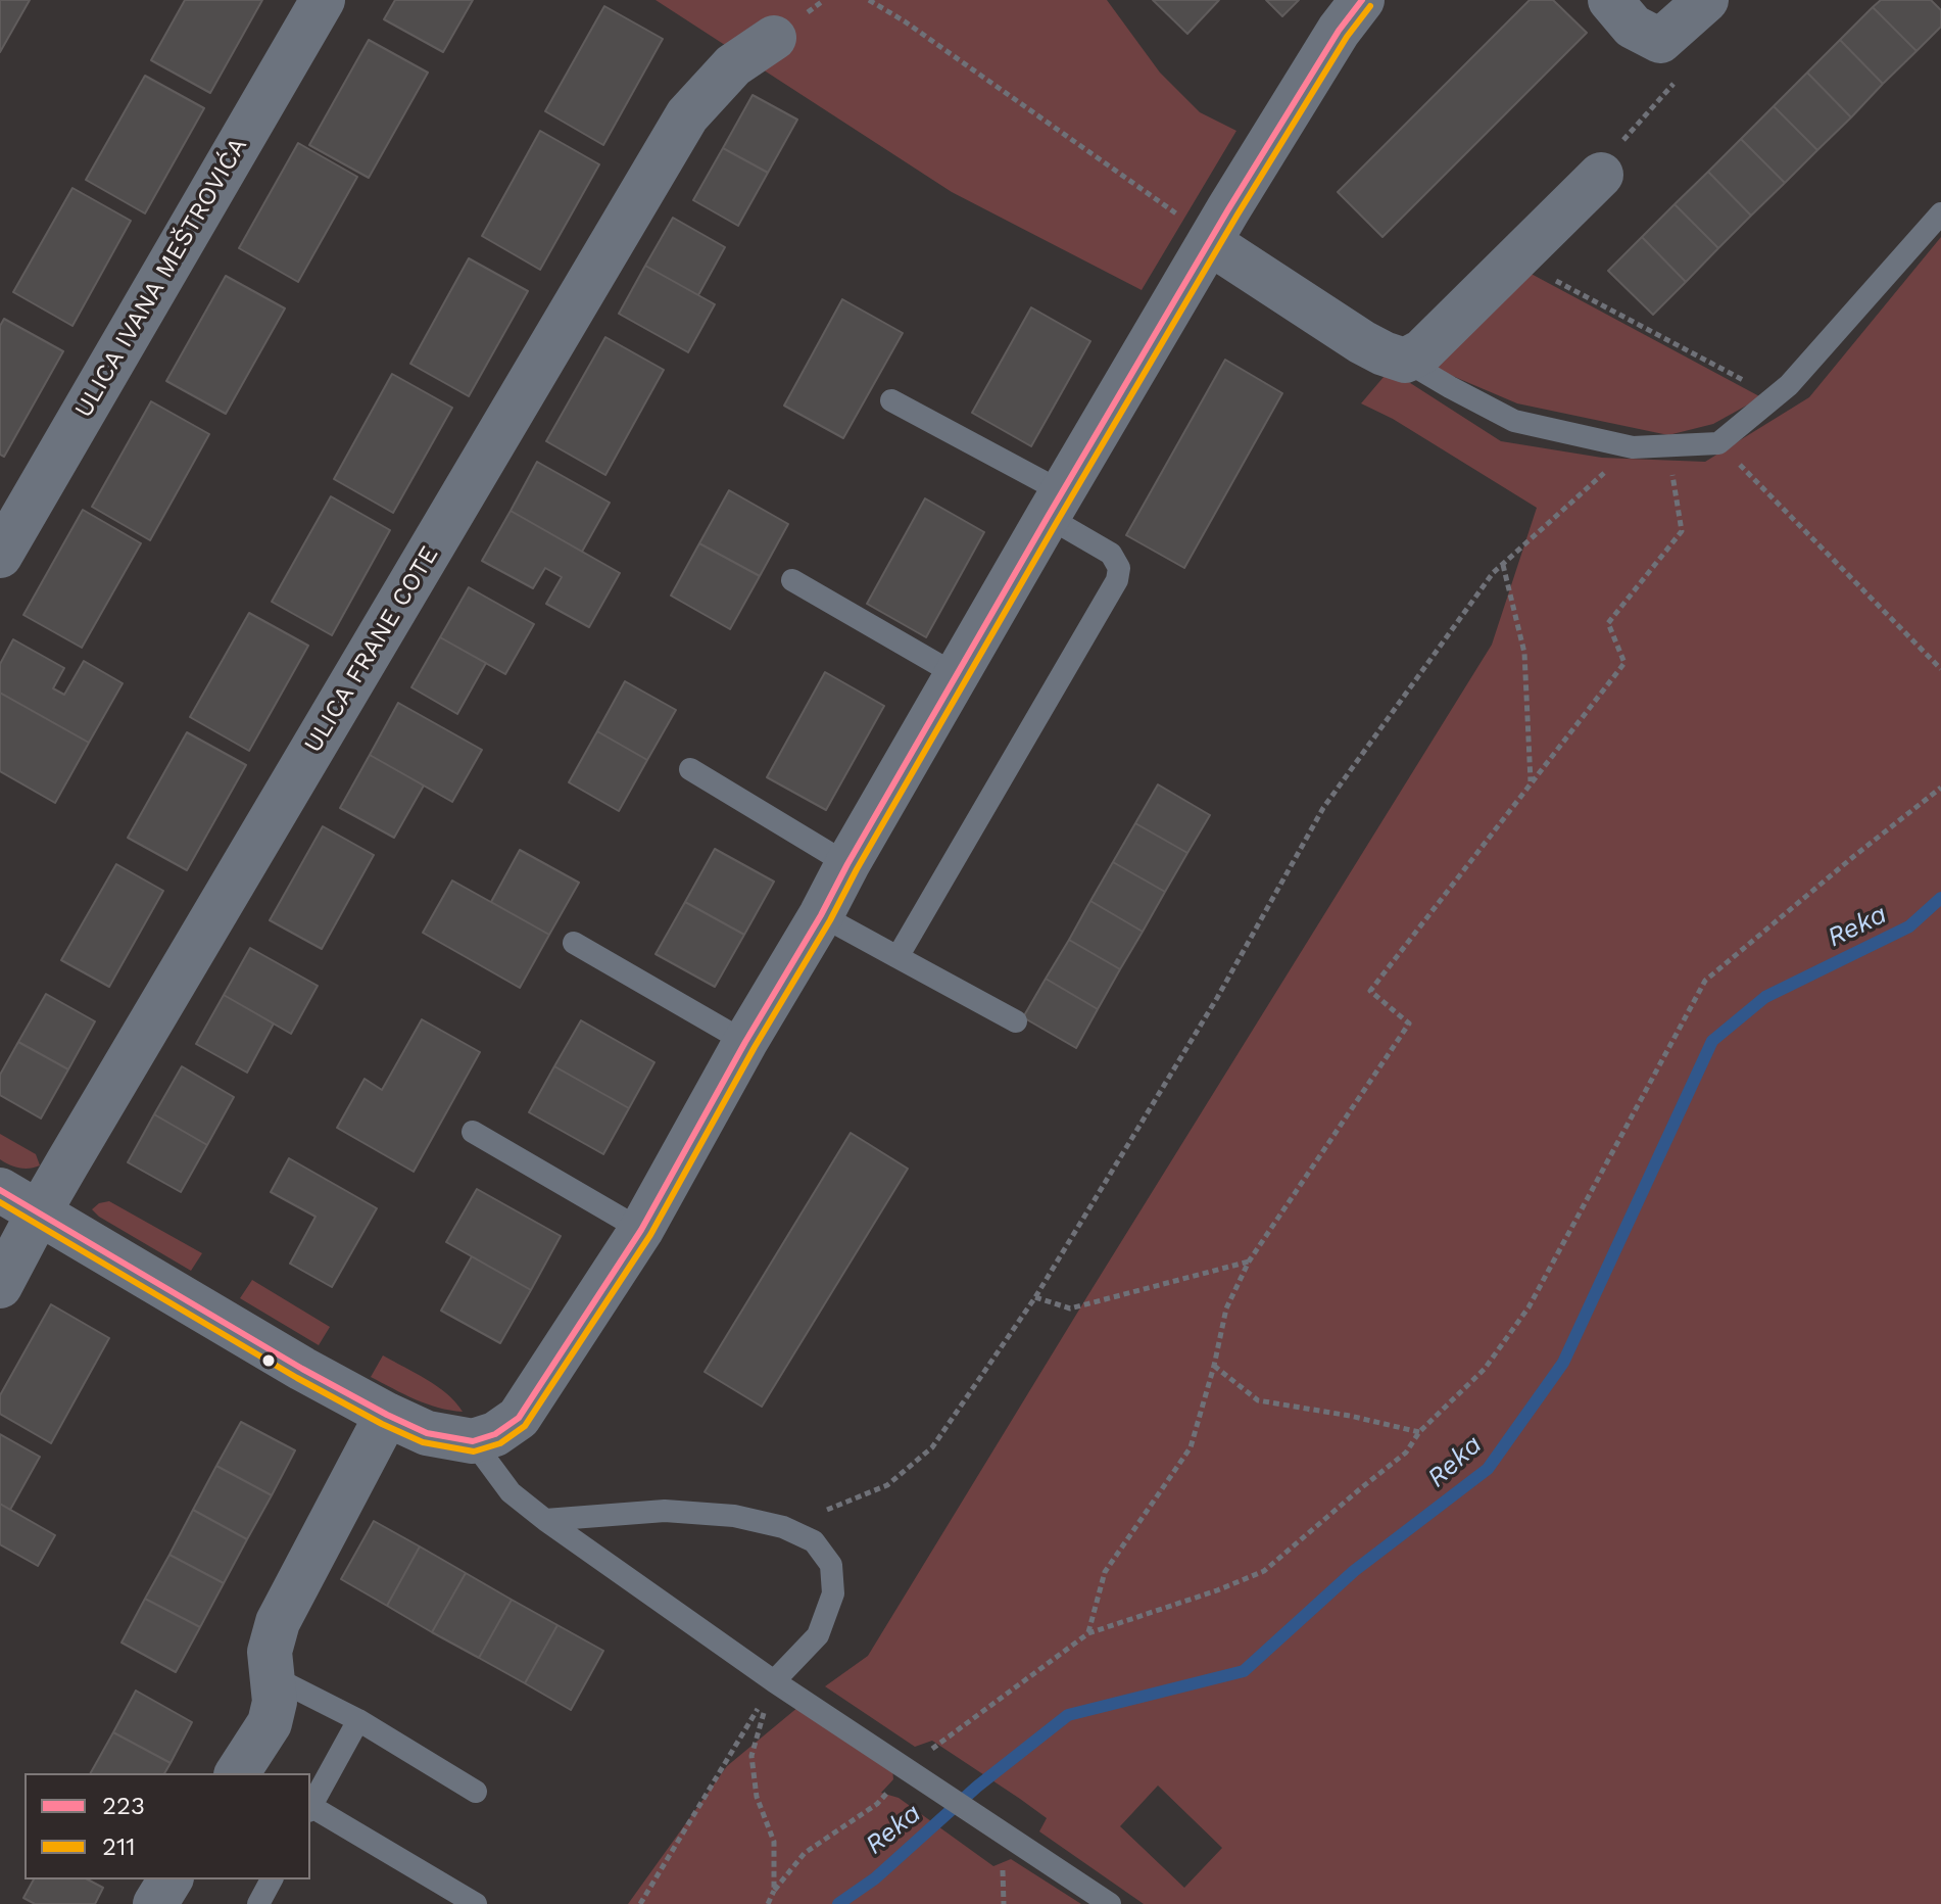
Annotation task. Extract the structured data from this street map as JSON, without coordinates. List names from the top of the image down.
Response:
{
  "streets": {
    "street": ["ULICA IVANA MEŠTROVIĆA", "ULICA FRANE COTE"]
  },
  "water": ["Reka"],
  "lines": ["transit line 223", "transit line 211"],
  "legend": ["223", "211"]
}
